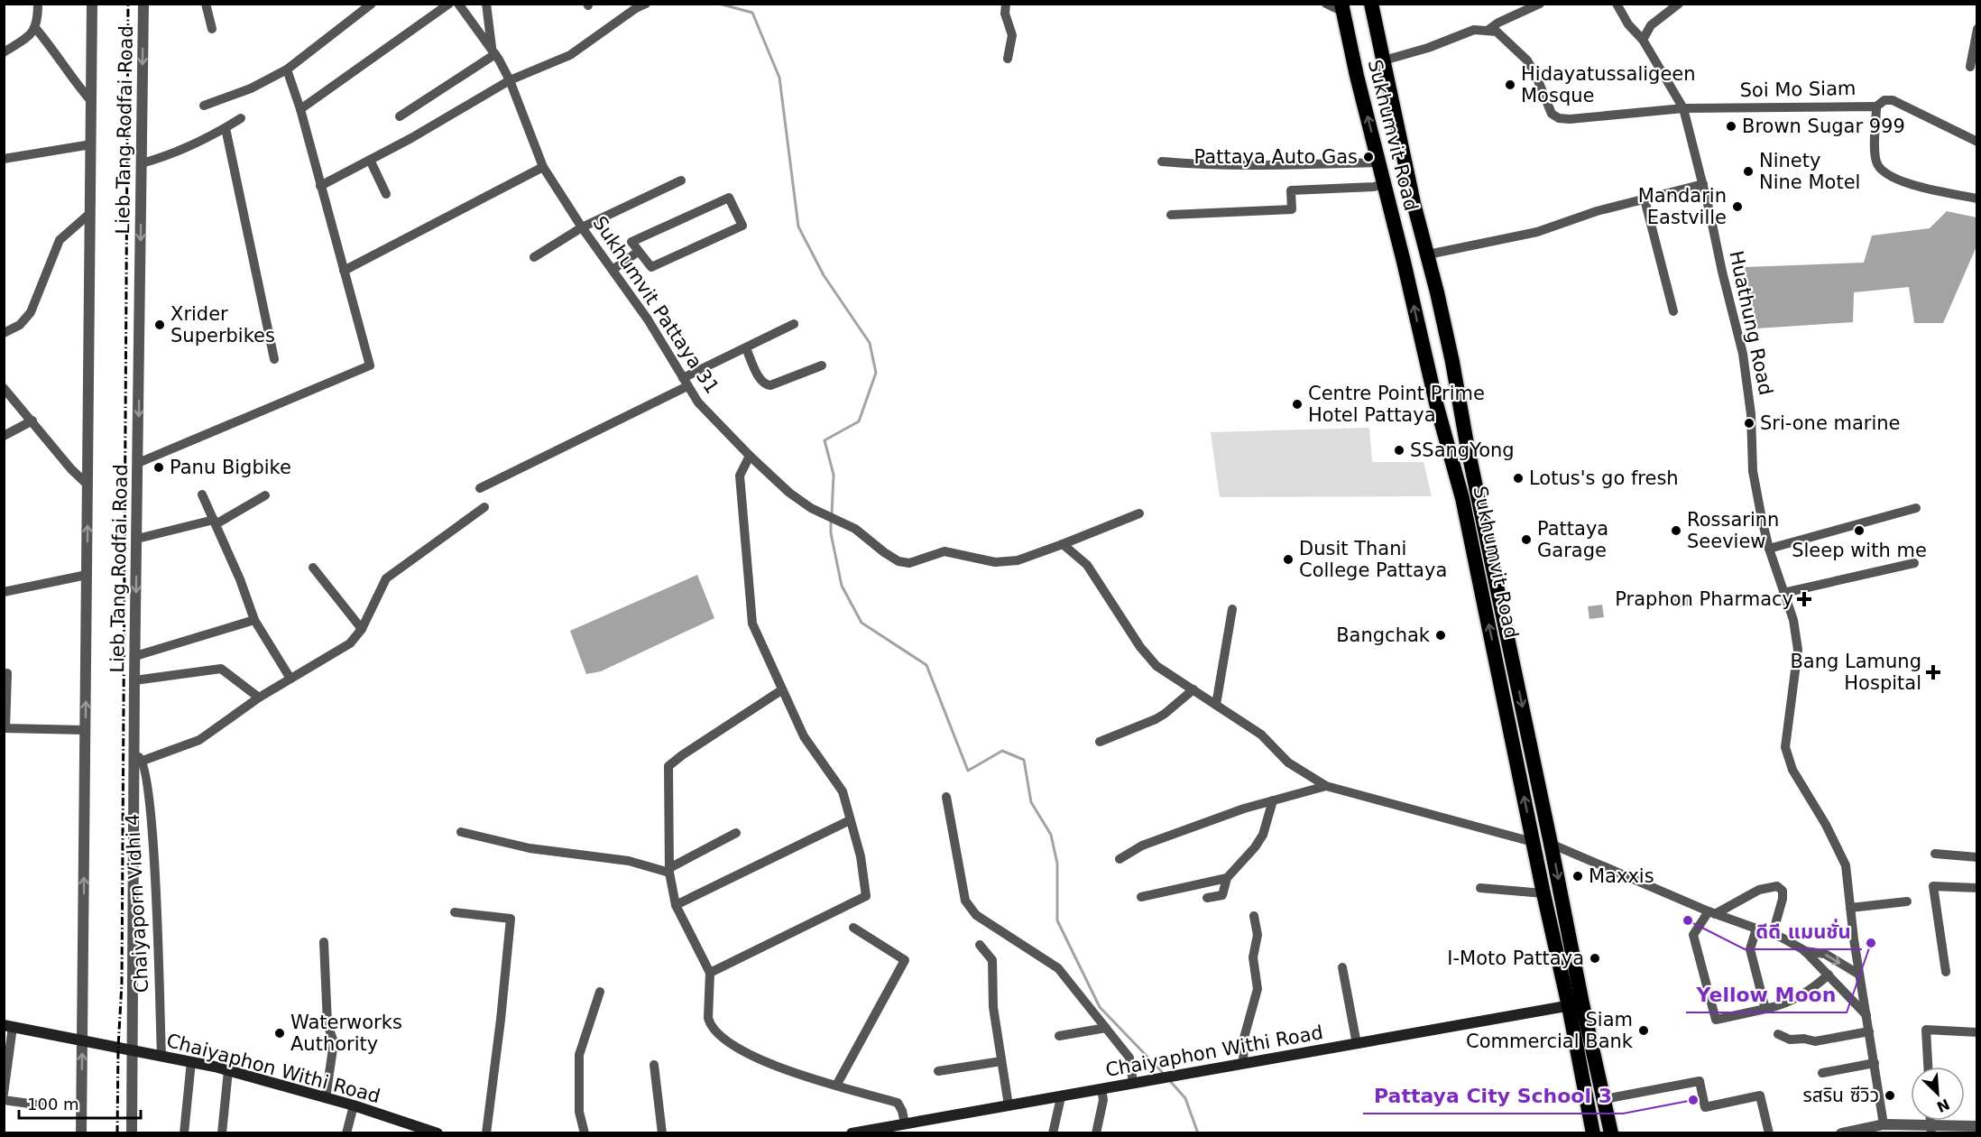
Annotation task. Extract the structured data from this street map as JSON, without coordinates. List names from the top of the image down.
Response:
{
  "streets": {
    "highway": ["Sukhumvit Road"],
    "main road": ["Chaiyaphon Withi Road"],
    "street": [
      "Soi Mo Siam",
      "Lieb Tang Rodfai Road",
      "Sukhumvit Pattaya 31",
      "Huathung Road",
      "Chaiyaporn Vidhi 4"
    ]
  },
  "crossings": [
    ["Soi Mo Siam", "Huathung Road"],
    ["Lieb Tang Rodfai Road", "Chaiyaporn Vidhi 4"],
    ["Lieb Tang Rodfai Road", "Chaiyaphon Withi Road"],
    ["Sukhumvit Road", "Chaiyaphon Withi Road"],
    ["Chaiyaporn Vidhi 4", "Chaiyaphon Withi Road"]
  ],
  "places": {
    "other": [
      "Hidayatussaligeen Mosque",
      "Brown Sugar 999",
      "Pattaya Auto Gas",
      "Ninety Nine Motel",
      "Mandarin Eastville",
      "Xrider Superbikes",
      "Centre Point Prime Hotel Pattaya",
      "Sri-one marine",
      "SSangYong",
      "Panu Bigbike",
      "Lotus's go fresh",
      "Rossarinn Seeview",
      "Sleep with me",
      "Pattaya Garage",
      "Dusit Thani College Pattaya",
      "Bangchak",
      "Maxxis",
      "ดีดี แมนชั่น",
      "Yellow Moon",
      "I-Moto Pattaya",
      "Siam Commercial Bank",
      "Waterworks Authority",
      "รสริน ซีวิว",
      "Pattaya City School 3"
    ],
    "health": ["Praphon Pharmacy", "Bang Lamung Hospital"]
  },
  "scale_bar": "100 m",
  "north": "bottom right"
}
